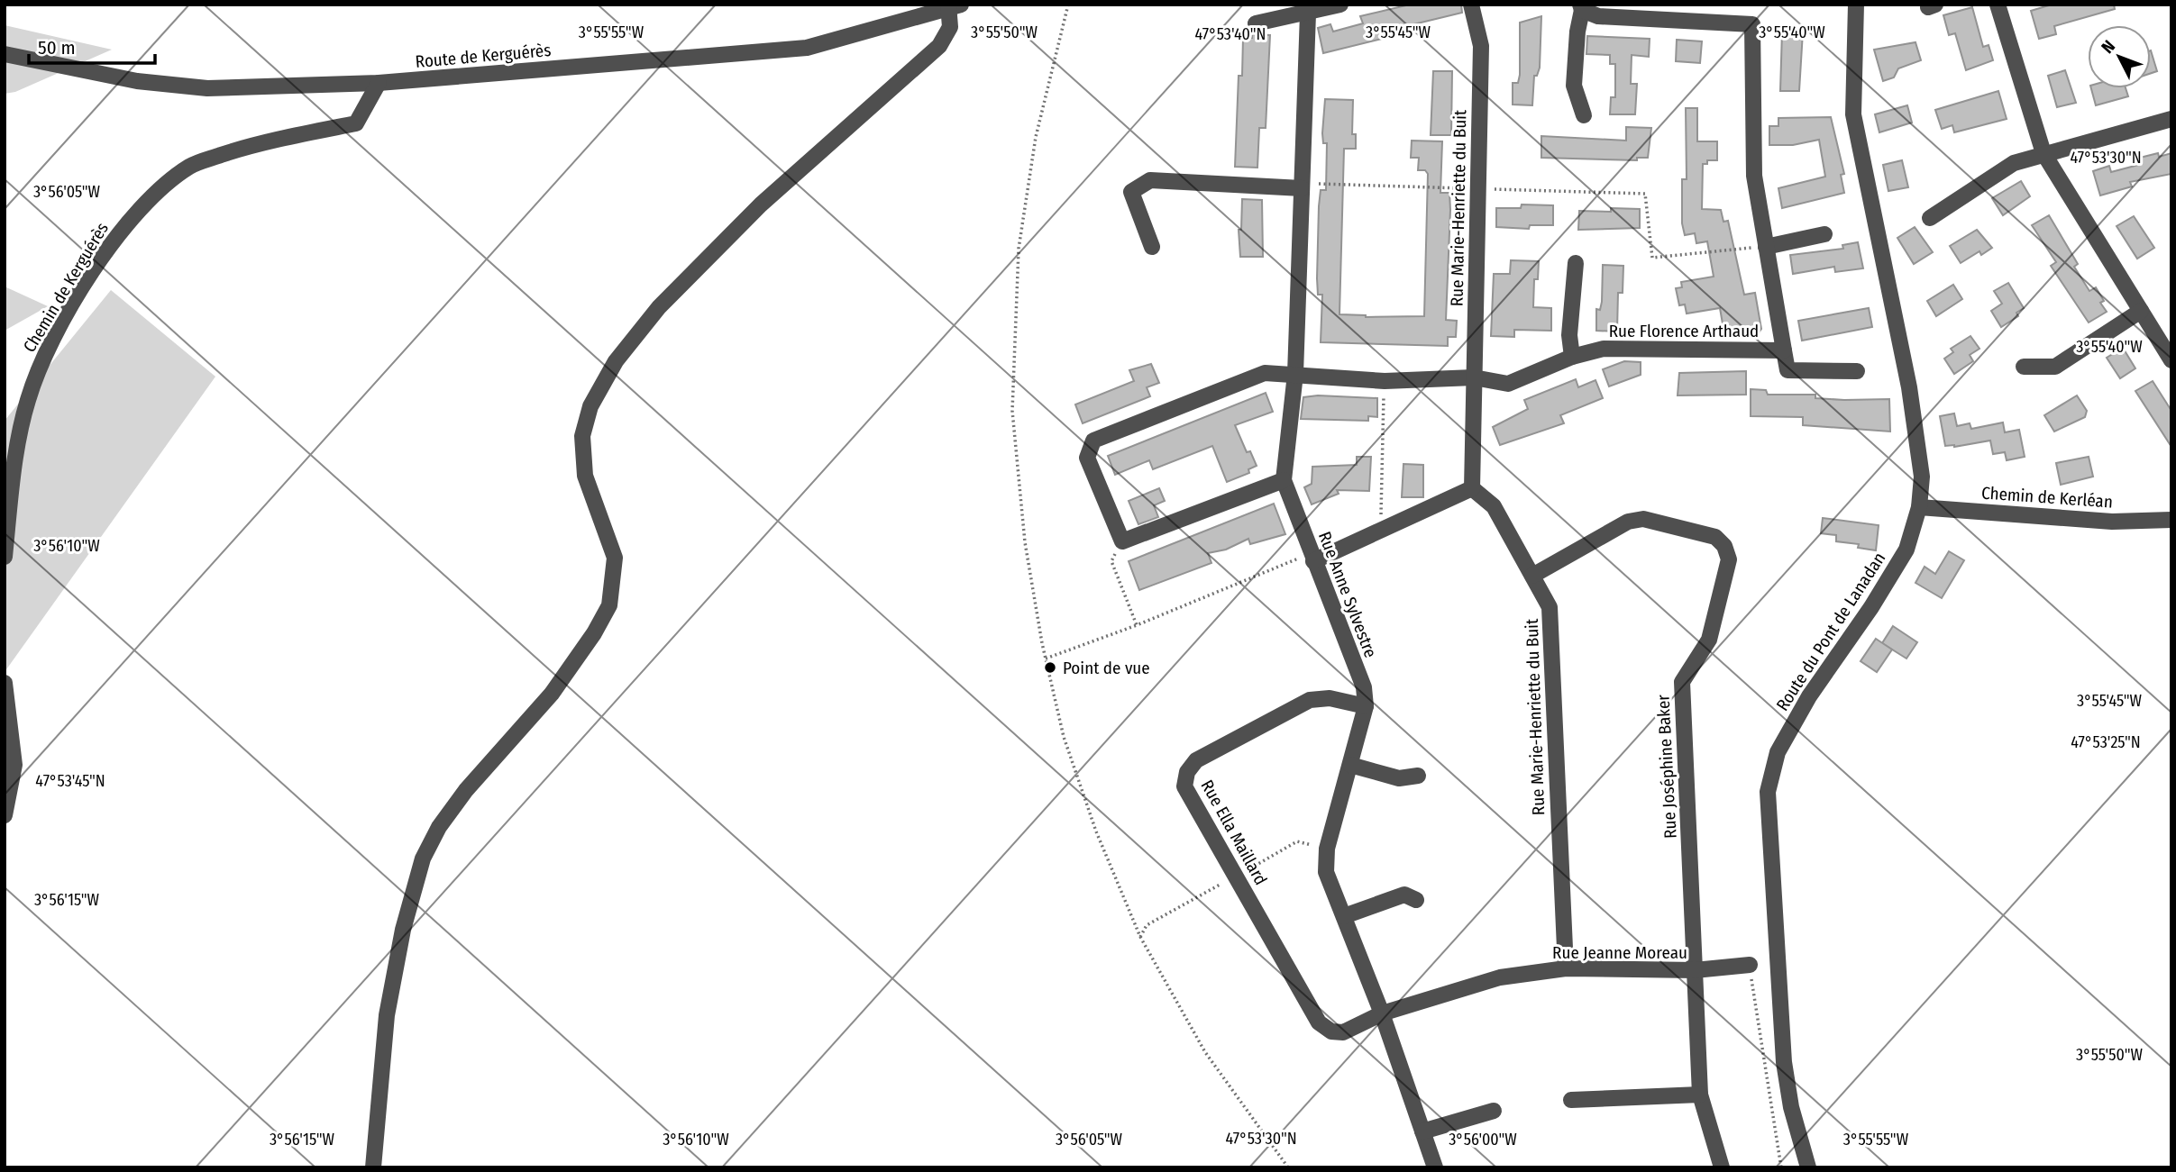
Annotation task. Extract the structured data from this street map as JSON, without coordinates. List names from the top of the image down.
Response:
{
  "streets": {
    "street": [
      "Route de Kerguérès",
      "Rue Marie-Henriette du Buit",
      "Chemin de Kerguérès",
      "Rue Florence Arthaud",
      "Chemin de Kerléan",
      "Rue Anne Sylvestre",
      "Route du Pont de Lanadan",
      "Rue Joséphine Baker",
      "Rue Ella Maillard",
      "Rue Jeanne Moreau"
    ]
  },
  "crossings": [
    ["Route de Kerguérès", "Chemin de Kerguérès"],
    ["Rue Marie-Henriette du Buit", "Rue Florence Arthaud"],
    ["Rue Marie-Henriette du Buit", "Rue Joséphine Baker"],
    ["Rue Marie-Henriette du Buit", "Rue Jeanne Moreau"],
    ["Rue Florence Arthaud", "Rue Anne Sylvestre"],
    ["Chemin de Kerléan", "Route du Pont de Lanadan"],
    ["Rue Anne Sylvestre", "Rue Ella Maillard"],
    ["Rue Anne Sylvestre", "Rue Jeanne Moreau"],
    ["Rue Joséphine Baker", "Rue Jeanne Moreau"],
    ["Rue Ella Maillard", "Rue Jeanne Moreau"]
  ],
  "places": ["Point de vue"],
  "scale_bar": "50 m",
  "north": "top left",
  "coordinates": [
    "3°55'55\"W",
    "3°55'50\"W",
    "3°55'45\"W",
    "3°55'40\"W",
    "47°53'40\"N",
    "47°53'30\"N",
    "3°56'05\"W",
    "3°56'10\"W",
    "47°53'25\"N",
    "47°53'45\"N",
    "3°56'15\"W",
    "3°56'00\"W"
  ]
}
